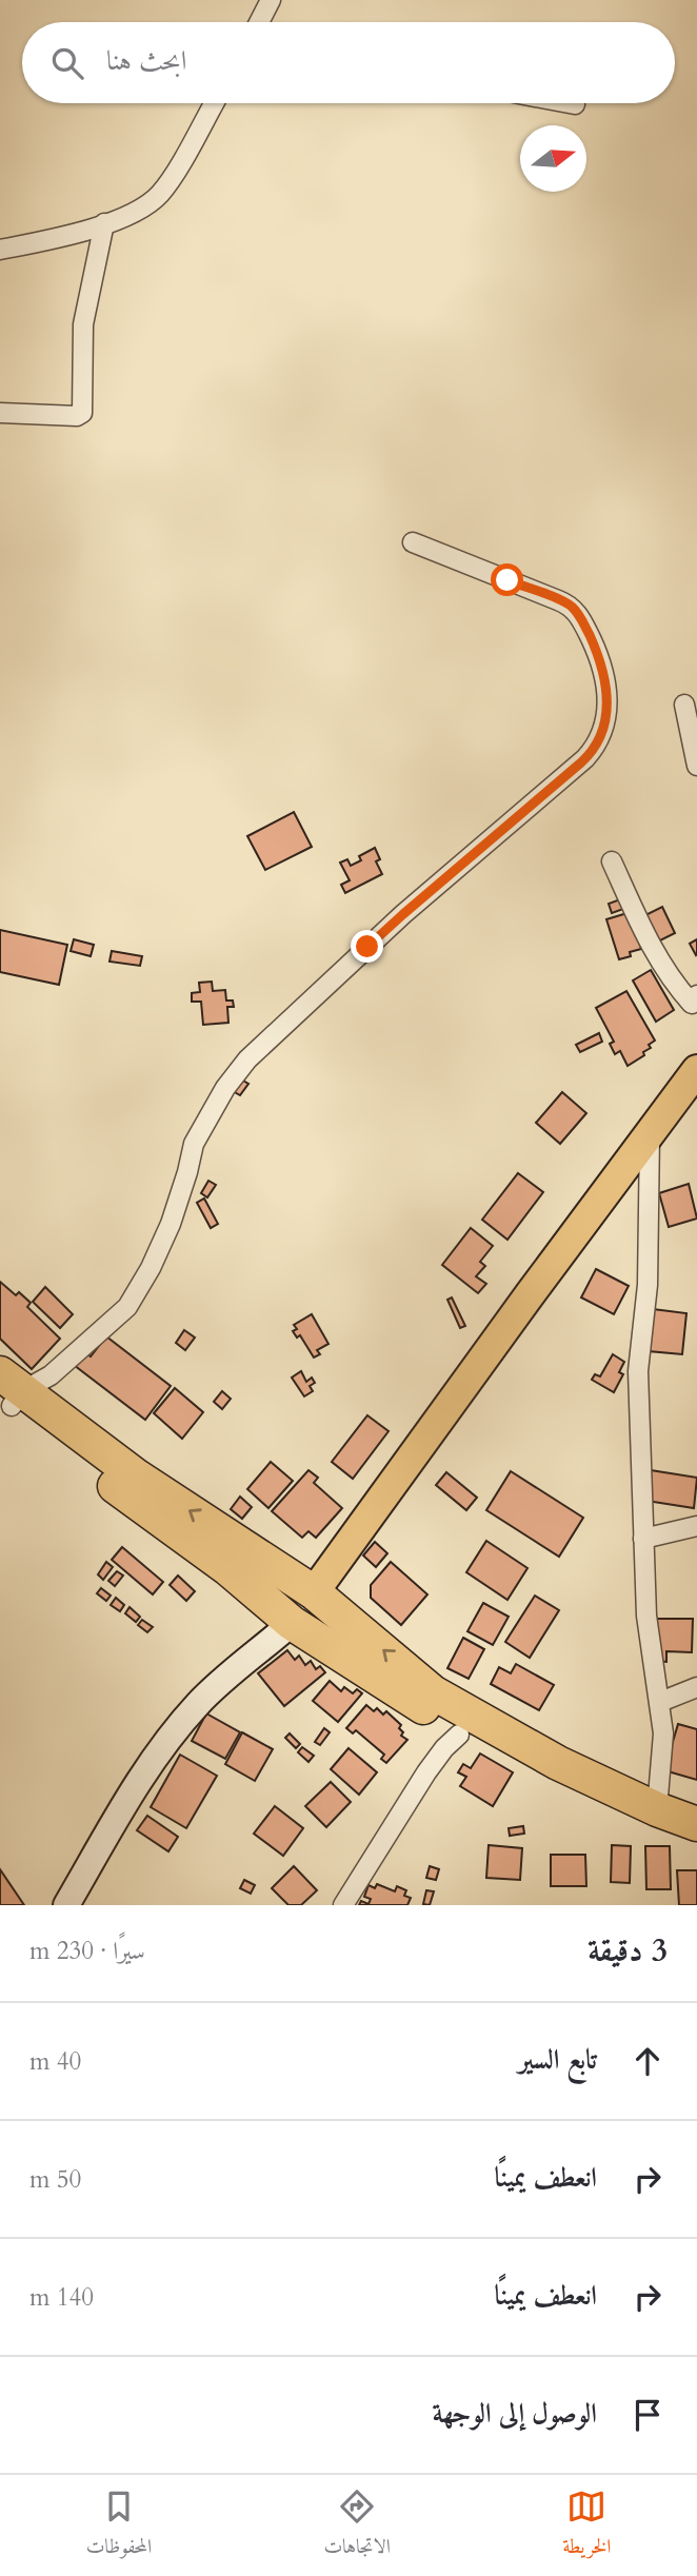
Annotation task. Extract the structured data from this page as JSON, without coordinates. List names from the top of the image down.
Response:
{
  "north": "right",
  "page": {
    "search": "ابحث هنا",
    "heading": ["3 دقيقة", "سيرًا · 230 m"],
    "list": [
      ["تابع السير", "40 m"],
      ["انعطف يمينًا", "50 m"],
      ["انعطف يمينًا", "140 m"],
      "الوصول إلى الوجهة"
    ],
    "nav": ["الخريطة", "الاتجاهات", "المحفوظات"]
  }
}
